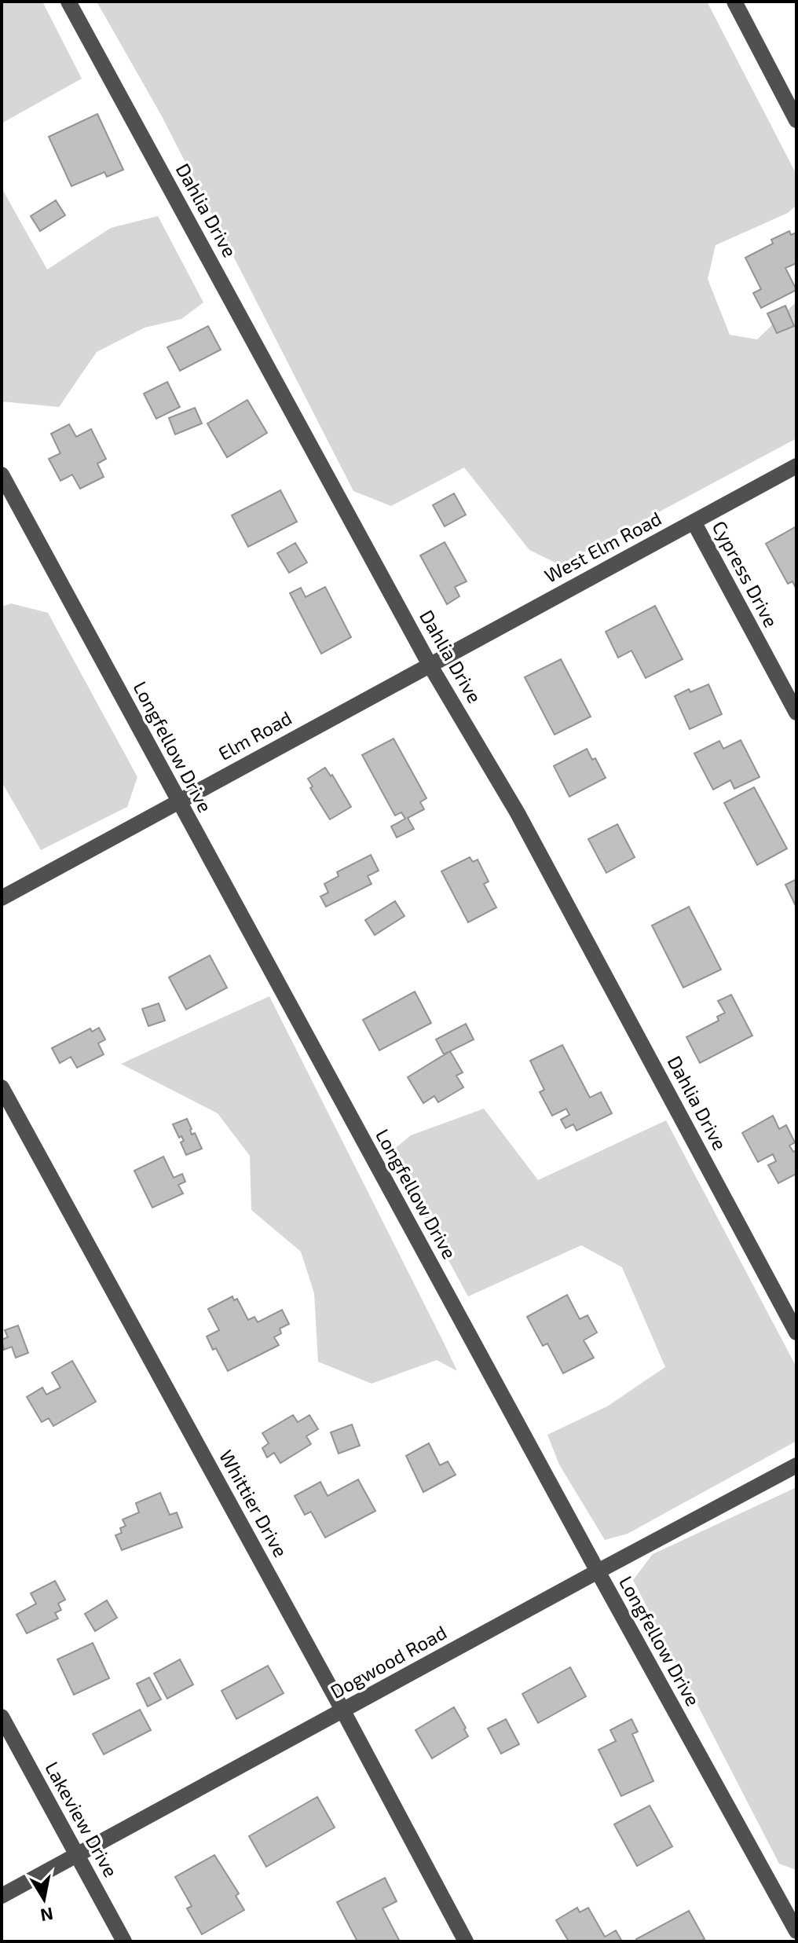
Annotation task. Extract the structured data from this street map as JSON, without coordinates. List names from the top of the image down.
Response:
{
  "streets": {
    "street": [
      "Dahlia Drive",
      "West Elm Road",
      "Cypress Drive",
      "Elm Road",
      "Longfellow Drive",
      "Whittier Drive",
      "Dogwood Road",
      "Lakeview Drive"
    ]
  },
  "crossings": [
    ["Dahlia Drive", "West Elm Road"],
    ["Dahlia Drive", "Elm Road"],
    ["West Elm Road", "Cypress Drive"],
    ["West Elm Road", "Elm Road"],
    ["Elm Road", "Longfellow Drive"],
    ["Longfellow Drive", "Dogwood Road"],
    ["Whittier Drive", "Dogwood Road"],
    ["Dogwood Road", "Lakeview Drive"]
  ],
  "north": "bottom"
}
